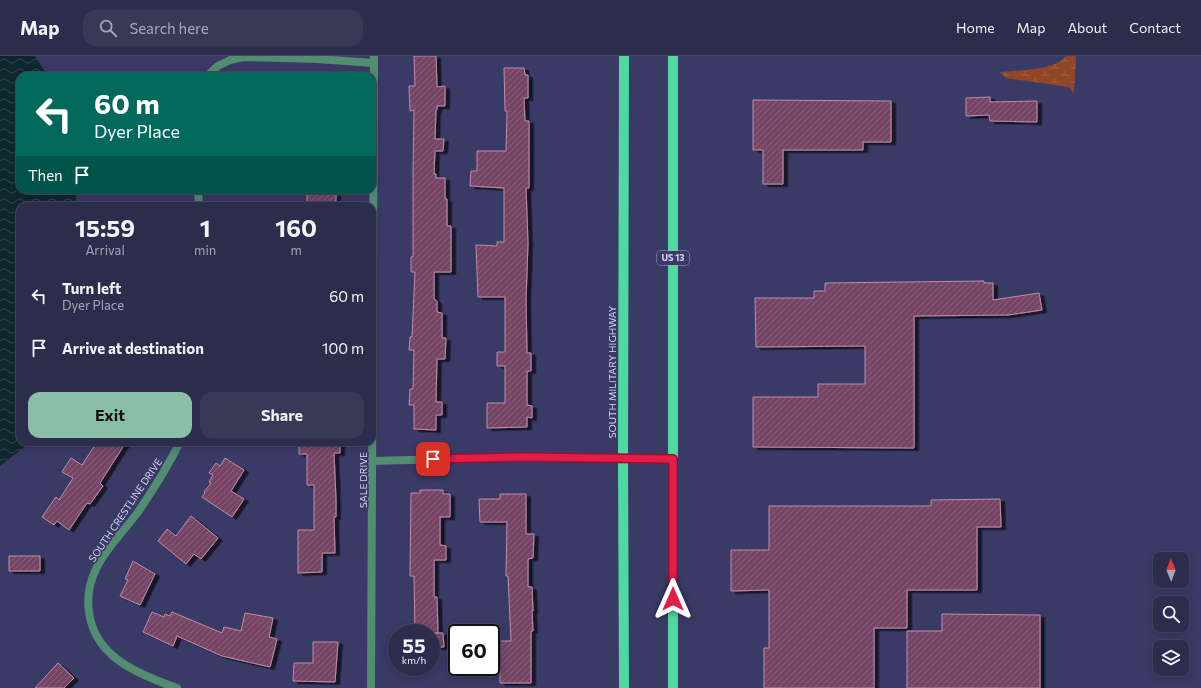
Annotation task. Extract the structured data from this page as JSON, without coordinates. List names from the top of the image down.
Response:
{
  "streets": {
    "main road": ["US 13", "SOUTH MILITARY HIGHWAY"],
    "street": ["SALE DRIVE", "SOUTH CRESTLINE DRIVE"]
  },
  "north": "top",
  "page": {
    "header": "Map",
    "search": "Search here",
    "nav": [
      "Home",
      "Map",
      "About",
      "Contact"
    ],
    "turn": ["60 m", "Dyer Place"],
    "then": "Then",
    "eta": [
      "15:59",
      "Arrival",
      "1",
      "min",
      "160",
      "m"
    ],
    "list": [
      {
        "name": "Turn left",
        "note": "Dyer Place",
        "value": "60 m"
      },
      {
        "name": "Arrive at destination",
        "value": "100 m"
      }
    ],
    "buttons": ["Exit", "Share"],
    "speed": "55 km/h",
    "limit": "60"
  }
}
